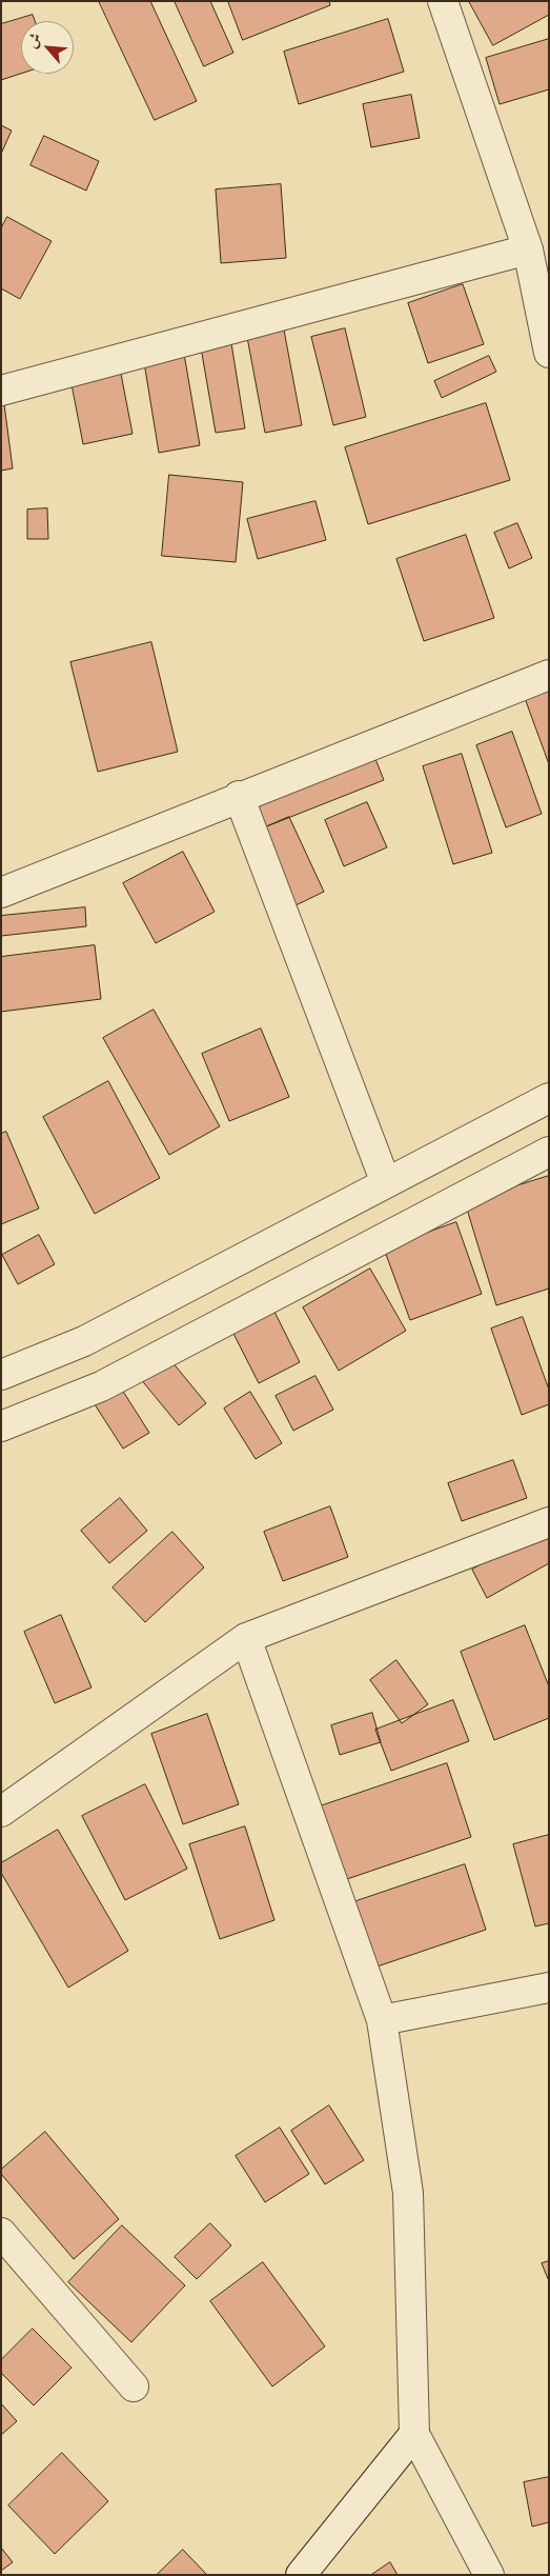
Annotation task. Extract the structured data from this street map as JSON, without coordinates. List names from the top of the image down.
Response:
{
  "north": "top left"
}
